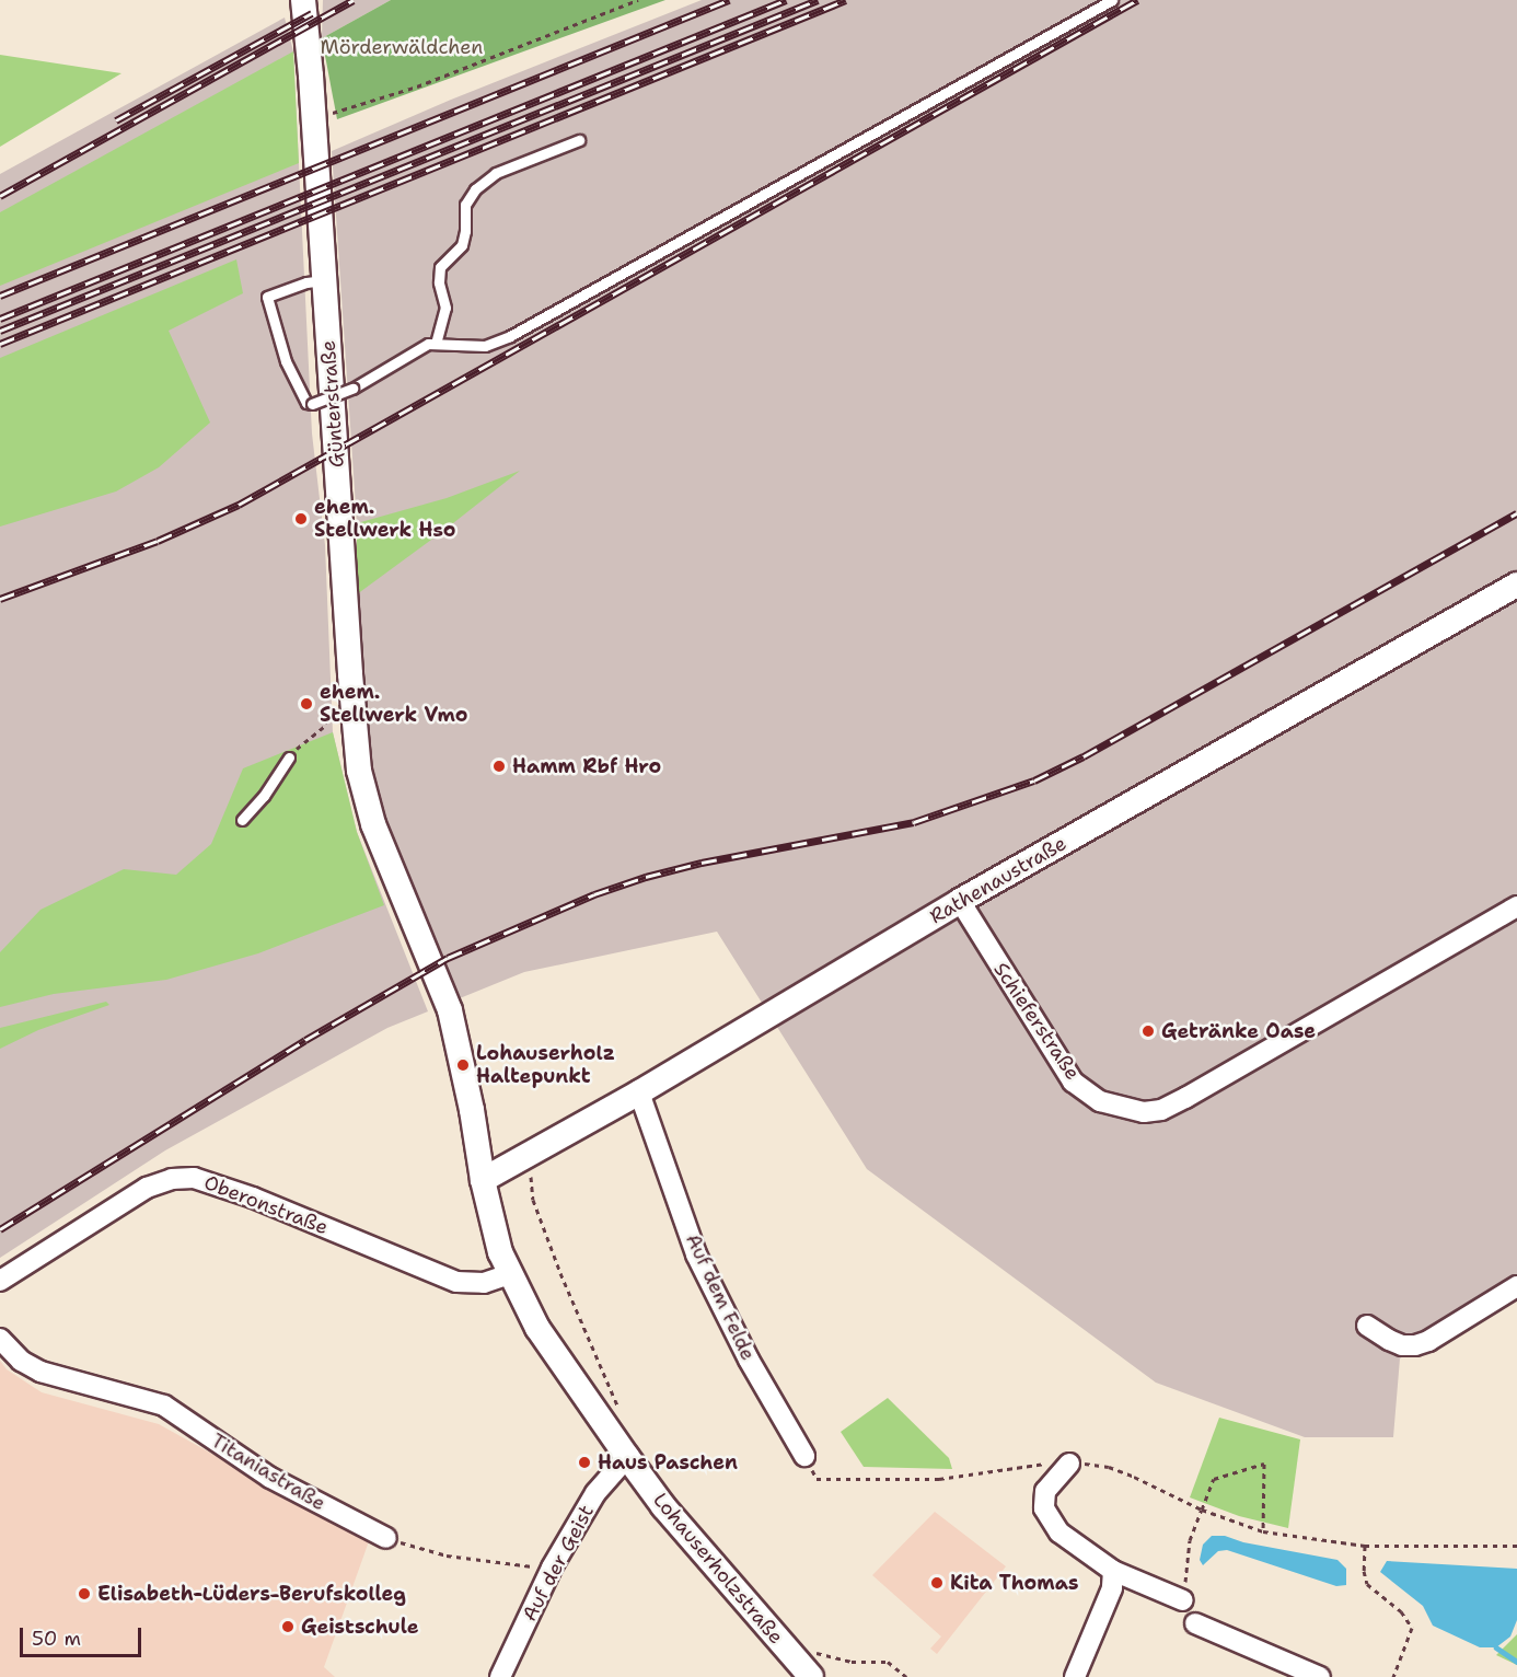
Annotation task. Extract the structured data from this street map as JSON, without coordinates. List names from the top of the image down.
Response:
{
  "streets": {
    "street": [
      "Günterstraße",
      "Rathenaustraße",
      "Schieferstraße",
      "Oberonstraße",
      "Auf dem Felde",
      "Titaniastraße",
      "Auf der Geist",
      "Lohauserholzstraße"
    ]
  },
  "crossings": [
    ["Günterstraße", "Lohauserholzstraße"],
    ["Rathenaustraße", "Schieferstraße"],
    ["Rathenaustraße", "Auf dem Felde"],
    ["Rathenaustraße", "Lohauserholzstraße"],
    ["Oberonstraße", "Lohauserholzstraße"],
    ["Auf der Geist", "Lohauserholzstraße"]
  ],
  "parks": ["Mörderwäldchen"],
  "places": [
    "ehem. Stellwerk Hso",
    "ehem. Stellwerk Vmo",
    "Hamm Rbf Hro",
    "Getränke Oase",
    "Lohauserholz Haltepunkt",
    "Haus Paschen",
    "Kita Thomas",
    "Elisabeth-Lüders-Berufskolleg",
    "Geistschule"
  ],
  "scale_bar": "50 m"
}
